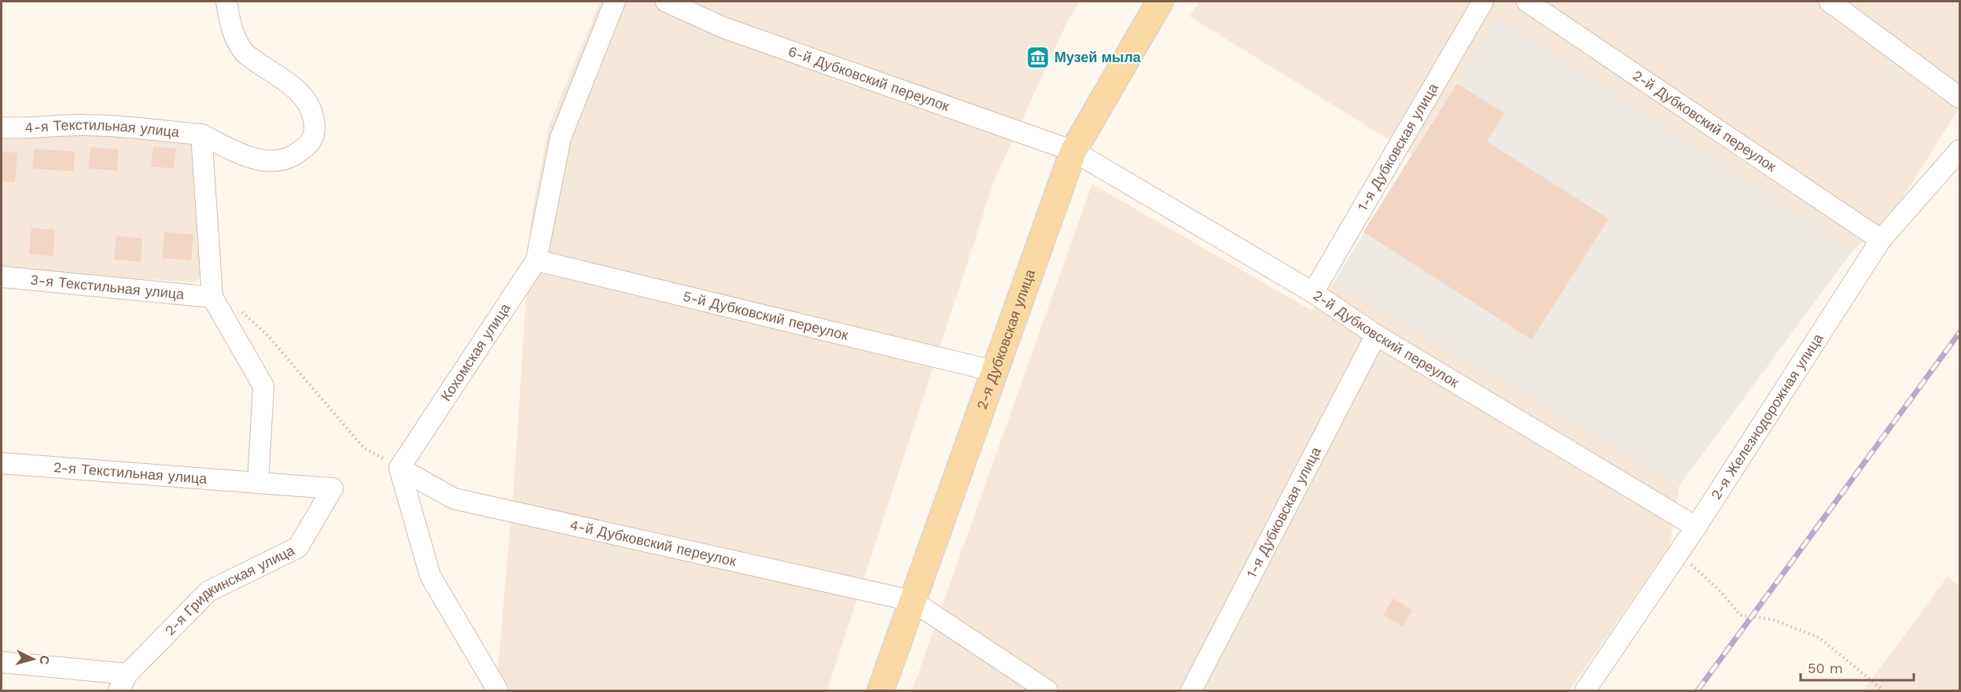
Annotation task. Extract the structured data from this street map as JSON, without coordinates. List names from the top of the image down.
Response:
{
  "streets": {
    "main road": ["2-я Дубковская улица"],
    "street": [
      "6-й Дубковский переулок",
      "2-й Дубковский переулок",
      "4-я Текстильная улица",
      "1-я Дубковская улица",
      "3-я Текстильная улица",
      "5-й Дубковский переулок",
      "Кохомская улица",
      "2-я Железнодорожная улица",
      "2-я Текстильная улица",
      "4-й Дубковский переулок",
      "2-я Гридкинская улица"
    ]
  },
  "crossings": [
    ["6-й Дубковский переулок", "2-й Дубковский переулок"],
    ["6-й Дубковский переулок", "2-я Дубковская улица"],
    ["2-й Дубковский переулок", "1-я Дубковская улица"],
    ["2-й Дубковский переулок", "2-я Дубковская улица"],
    ["2-й Дубковский переулок", "2-я Железнодорожная улица"],
    ["5-й Дубковский переулок", "2-я Дубковская улица"],
    ["5-й Дубковский переулок", "Кохомская улица"],
    ["2-я Дубковская улица", "4-й Дубковский переулок"],
    ["Кохомская улица", "4-й Дубковский переулок"],
    ["2-я Текстильная улица", "2-я Гридкинская улица"]
  ],
  "places": {
    "museum": ["Музей мыла"]
  },
  "scale_bar": "50 m",
  "north": "right"
}
